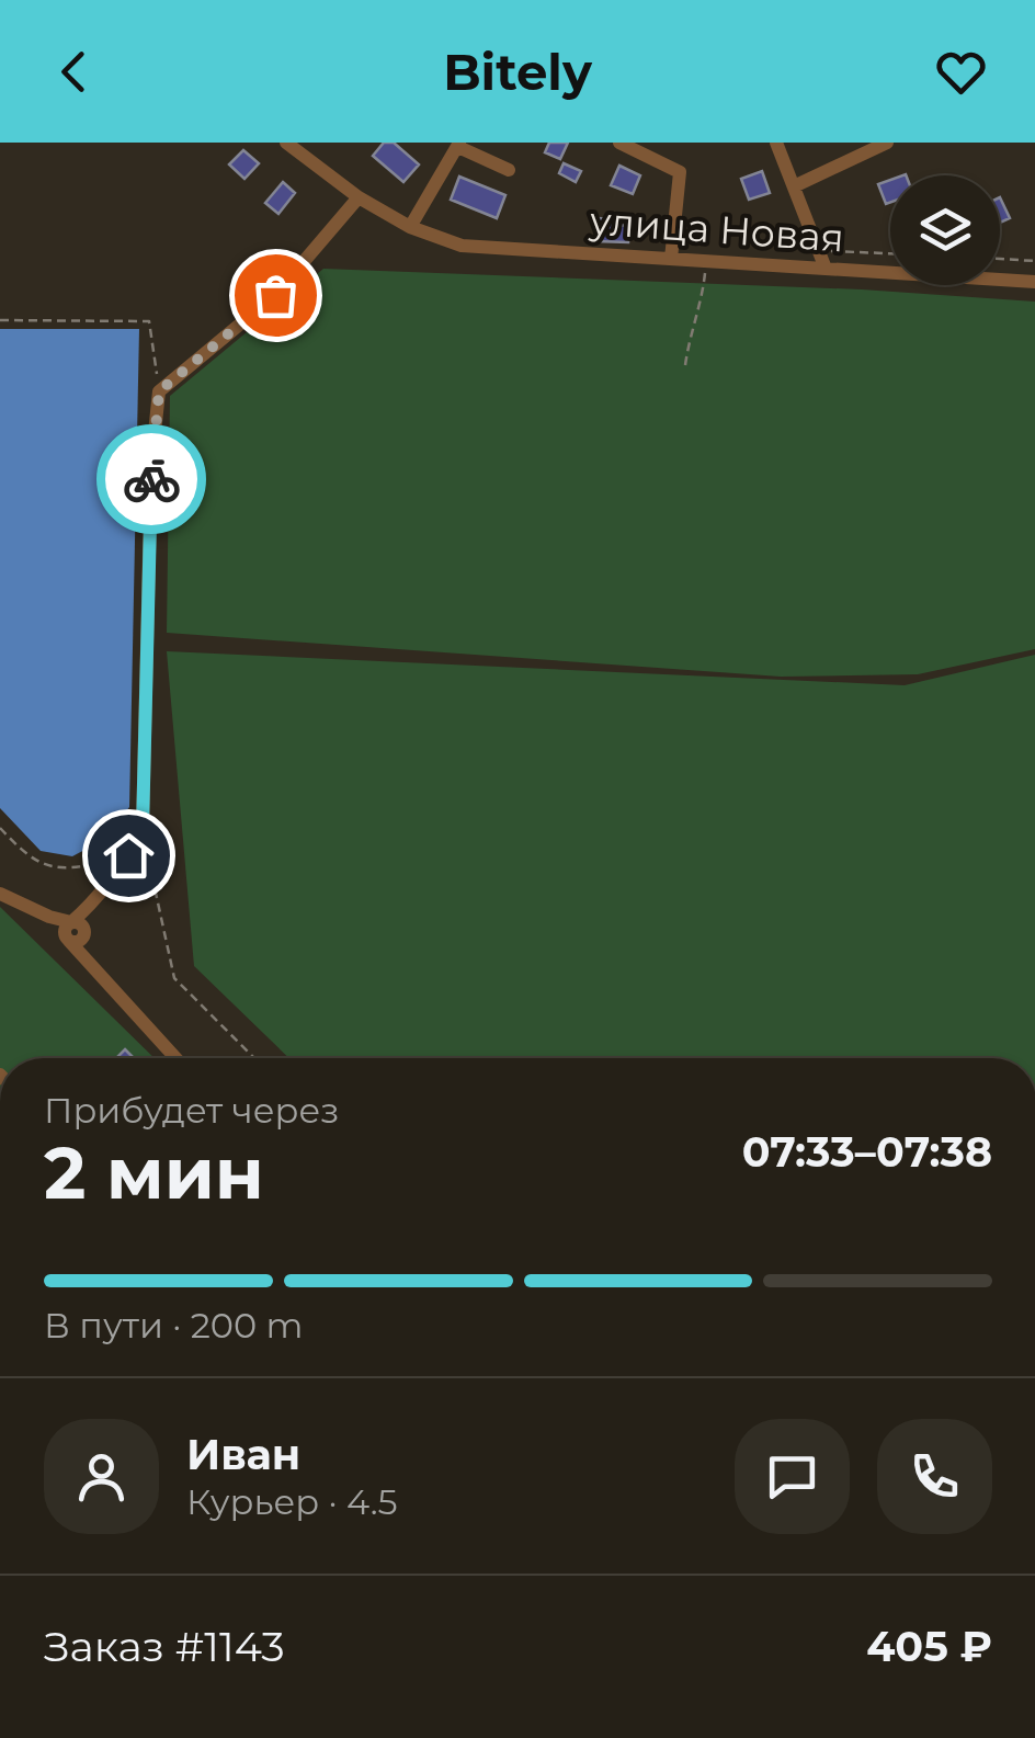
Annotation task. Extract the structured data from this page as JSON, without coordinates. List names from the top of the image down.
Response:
{
  "streets": {
    "street": ["улица Новая"]
  },
  "page": {
    "header": "Bitely",
    "heading": ["2 мин", "Прибудет через", "07:33–07:38"],
    "panel": [
      "Иван",
      "Курьер · 4.5",
      "Заказ #1143",
      "405 ₽"
    ],
    "bar": "В пути · 200 m"
  }
}
